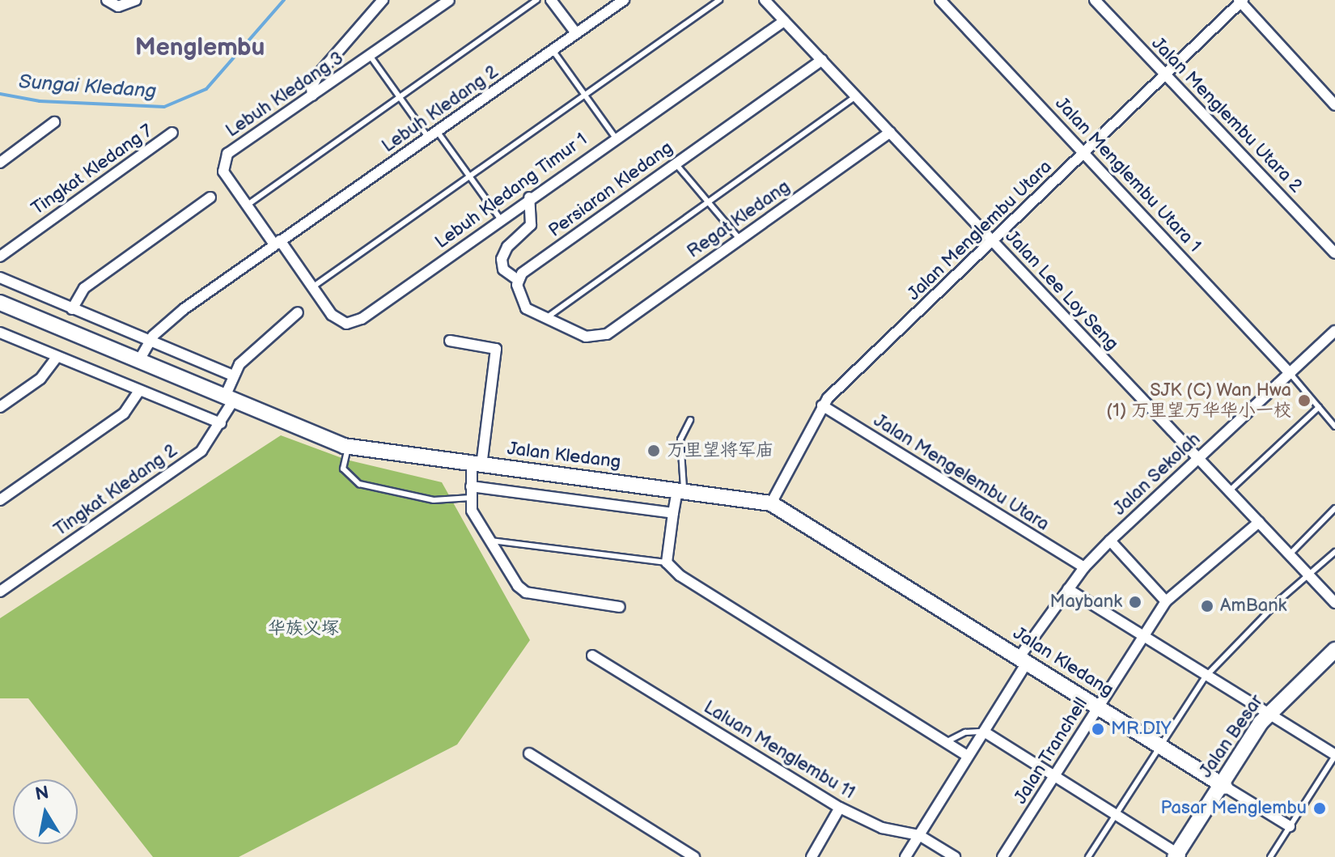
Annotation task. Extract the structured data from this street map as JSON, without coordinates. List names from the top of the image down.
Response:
{
  "streets": {
    "main road": ["Jalan Kledang", "Jalan Besar"],
    "street": [
      "Lebuh Kledang 3",
      "Lebuh Kledang 2",
      "Jalan Menglembu Utara 2",
      "Tingkat Kledang 7",
      "Jalan Menglembu Utara 1",
      "Persiaran Kledang",
      "Lebuh Kledang Timur 1",
      "Regat Kledang",
      "Jalan Menglembu Utara",
      "Jalan Lee Loy Seng",
      "Jalan Mengelembu Utara",
      "Jalan Sekolah",
      "Tingkat Kledang 2",
      "Laluan Menglembu 11",
      "Jalan Tranchell"
    ]
  },
  "crossings": [
    ["Lebuh Kledang 3", "Lebuh Kledang 2"],
    ["Lebuh Kledang 3", "Lebuh Kledang Timur 1"],
    ["Lebuh Kledang 2", "Lebuh Kledang Timur 1"],
    ["Lebuh Kledang 2", "Jalan Kledang"],
    ["Jalan Menglembu Utara 2", "Jalan Menglembu Utara"],
    ["Jalan Menglembu Utara 1", "Jalan Menglembu Utara"],
    ["Jalan Menglembu Utara 1", "Jalan Sekolah"],
    ["Persiaran Kledang", "Jalan Lee Loy Seng"],
    ["Lebuh Kledang Timur 1", "Jalan Lee Loy Seng"],
    ["Regat Kledang", "Jalan Lee Loy Seng"],
    ["Jalan Menglembu Utara", "Jalan Lee Loy Seng"],
    ["Jalan Menglembu Utara", "Jalan Kledang"],
    ["Jalan Menglembu Utara", "Jalan Mengelembu Utara"],
    ["Jalan Lee Loy Seng", "Jalan Sekolah"],
    ["Jalan Lee Loy Seng", "Jalan Tranchell"],
    ["Jalan Kledang", "Jalan Sekolah"],
    ["Jalan Kledang", "Tingkat Kledang 2"],
    ["Jalan Kledang", "Jalan Besar"],
    ["Jalan Kledang", "Jalan Tranchell"],
    ["Jalan Mengelembu Utara", "Jalan Sekolah"],
    ["Jalan Sekolah", "Laluan Menglembu 11"]
  ],
  "districts": ["Menglembu"],
  "water": ["Sungai Kledang"],
  "parks": ["华族义塚"],
  "places": [
    "SJK (C) Wan Hwa (1) 万里望万华华小一校",
    "万里望将军庙",
    "Maybank",
    "AmBank",
    "MR.DIY",
    "Pasar Menglembu"
  ],
  "north": "top"
}
